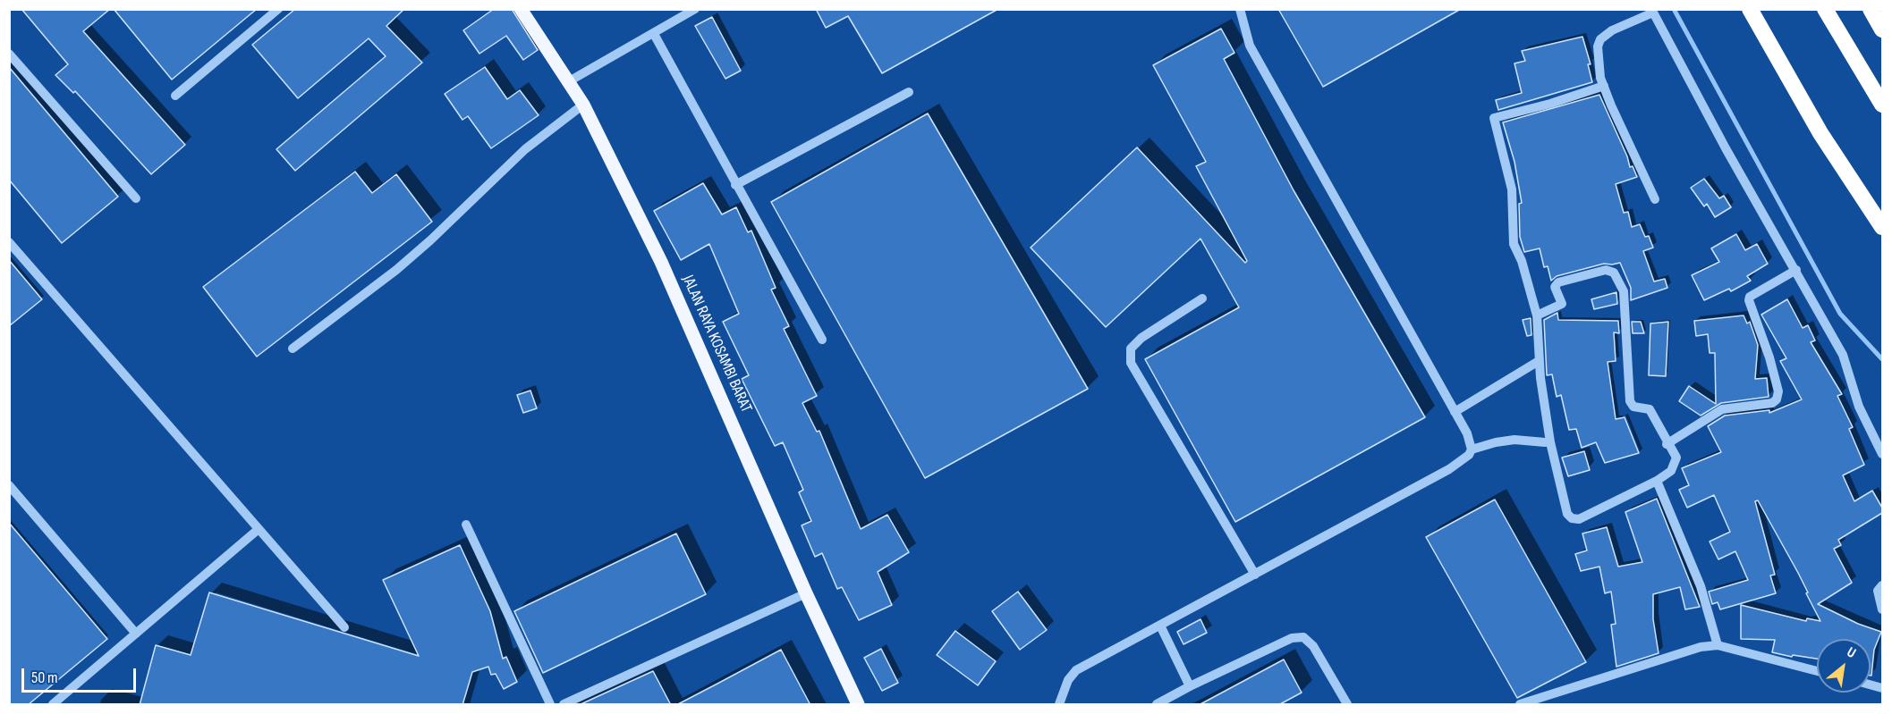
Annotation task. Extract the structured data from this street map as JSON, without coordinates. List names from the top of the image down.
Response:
{
  "streets": {
    "main road": ["JALAN RAYA KOSAMBI BARAT"]
  },
  "scale_bar": "50 m",
  "north": "top right"
}
